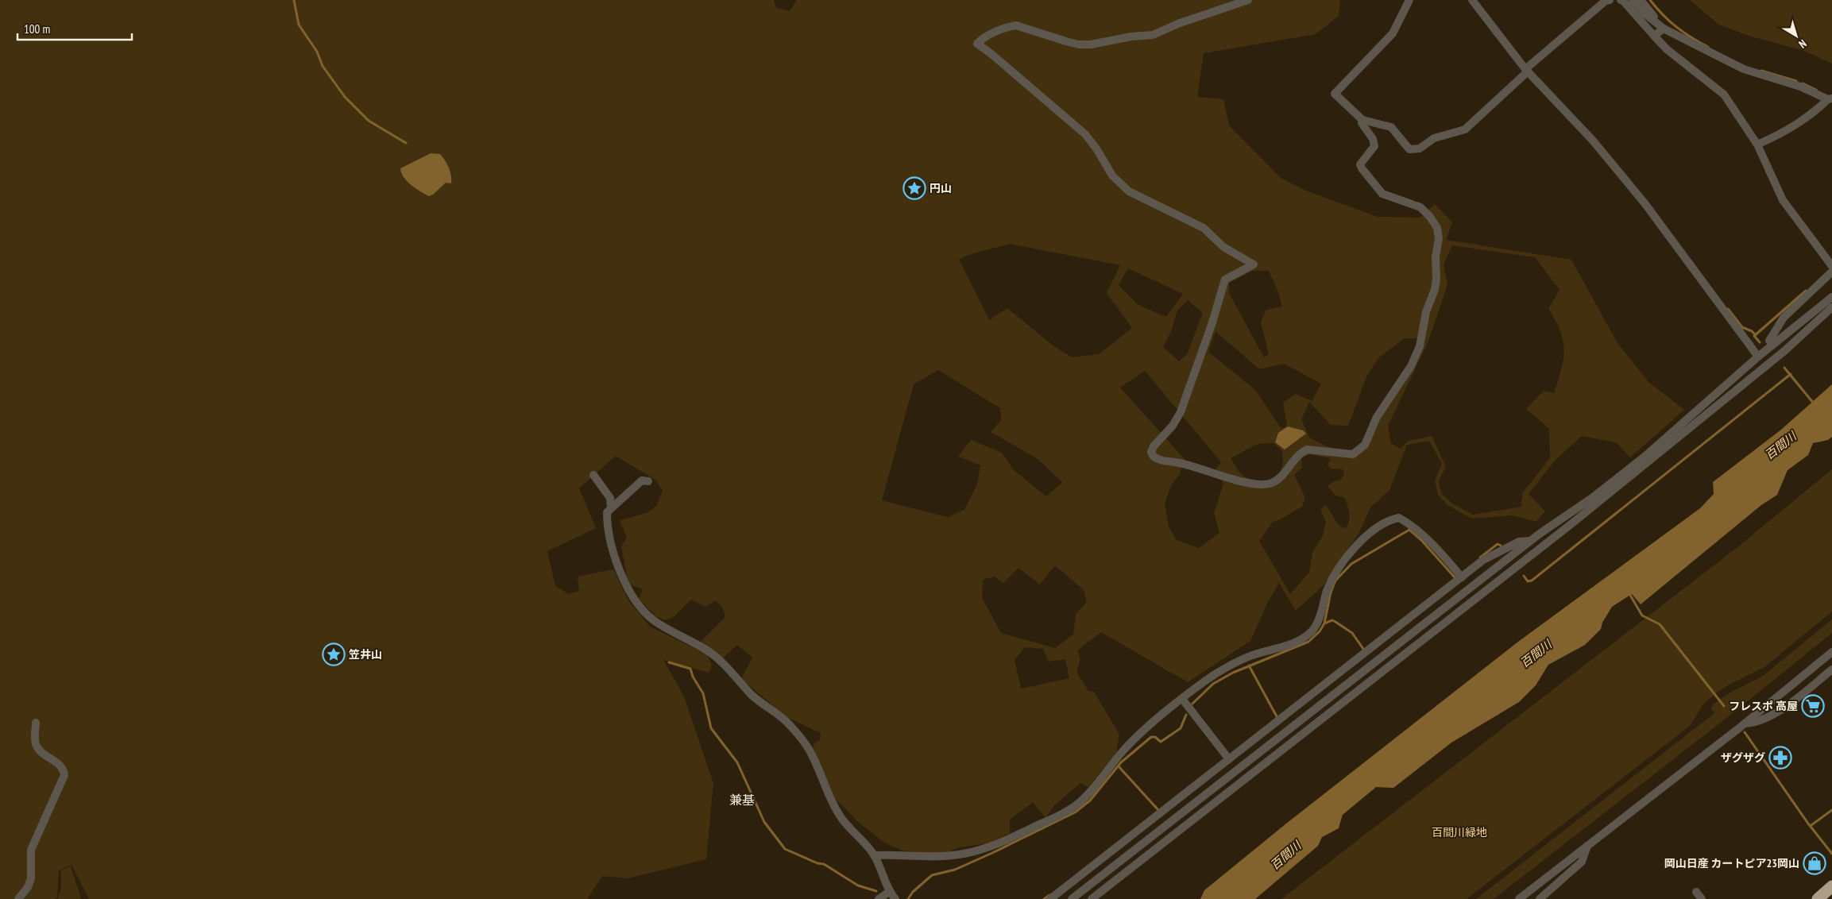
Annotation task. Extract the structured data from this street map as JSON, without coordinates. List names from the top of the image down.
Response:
{
  "districts": ["兼基"],
  "water": ["百間川"],
  "parks": ["百間川緑地"],
  "places": {
    "place": ["円山", "笠井山"],
    "supermarket": ["フレスポ 高屋"],
    "pharmacy": ["ザグザグ"],
    "shop": ["岡山日産 カートピア23岡山"]
  },
  "scale_bar": "100 m",
  "north": "bottom right"
}
